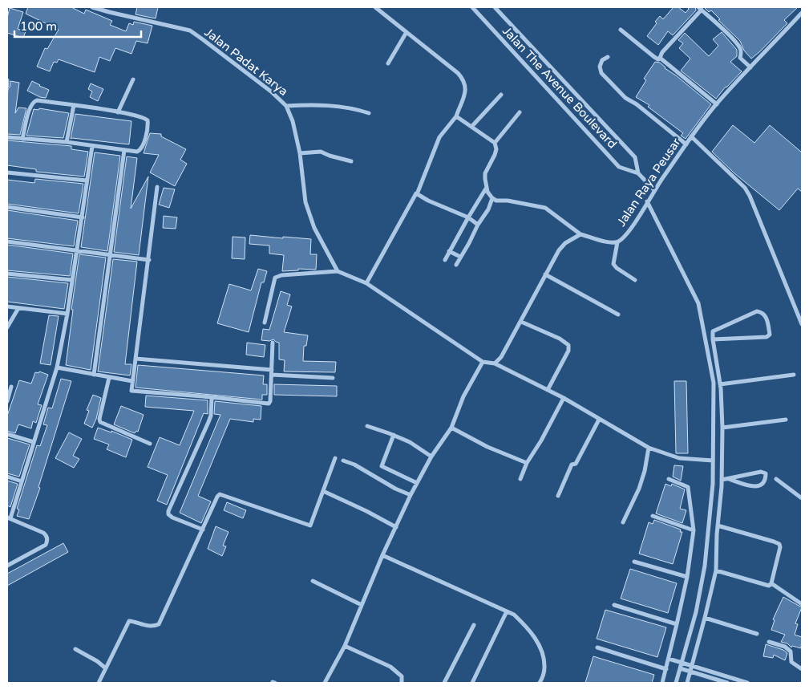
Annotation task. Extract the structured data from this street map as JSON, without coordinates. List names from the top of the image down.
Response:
{
  "streets": {
    "street": ["Jalan Padat Karya", "Jalan The Avenue Boulevard", "Jalan Raya Peusar"]
  },
  "crossings": [
    ["Jalan The Avenue Boulevard", "Jalan Raya Peusar"]
  ],
  "scale_bar": "100 m"
}
